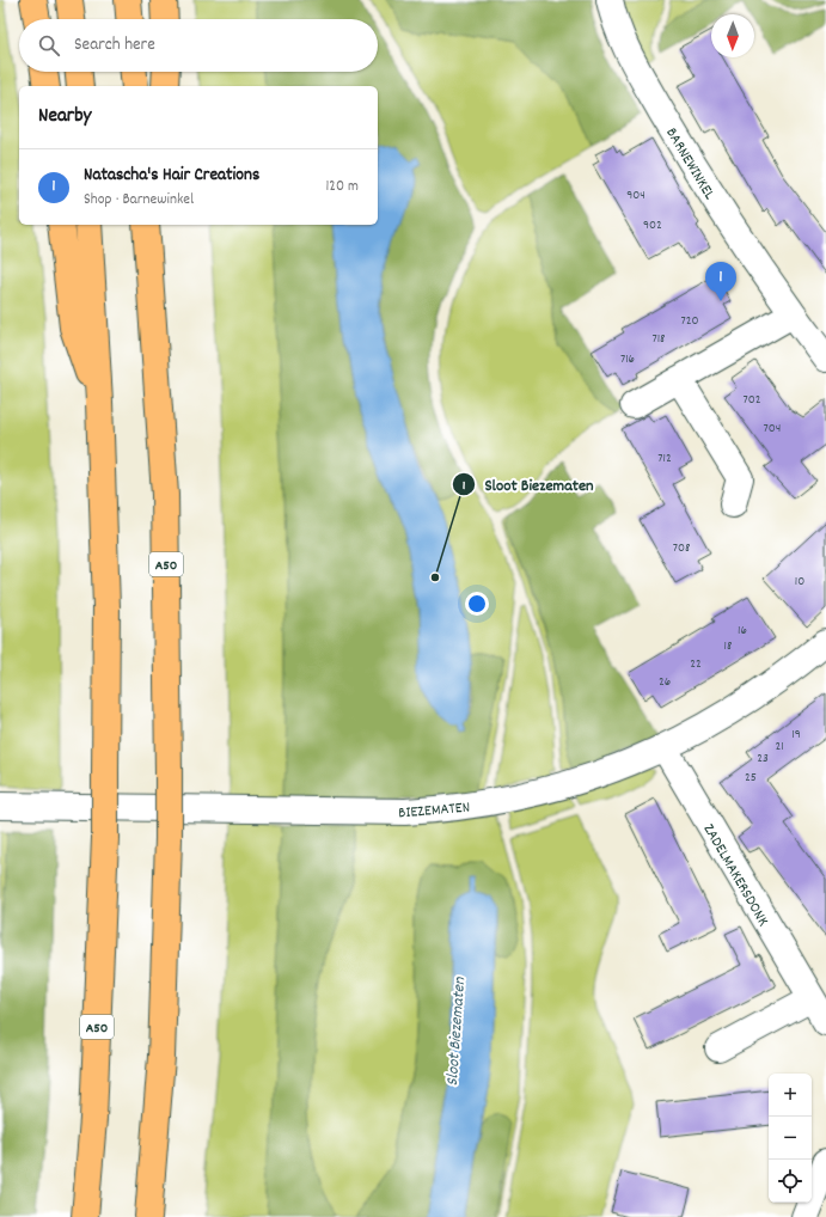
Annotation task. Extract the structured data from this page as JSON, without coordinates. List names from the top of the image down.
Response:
{
  "streets": {
    "highway": ["A50"],
    "street": ["BARNEWINKEL", "BIEZEMATEN", "ZADELMAKERSDONK"]
  },
  "crossings": [
    ["BIEZEMATEN", "ZADELMAKERSDONK"]
  ],
  "water": ["Sloot Biezematen"],
  "places": ["Sloot Biezematen"],
  "house_numbers": [
    "904",
    "902",
    "720",
    "718",
    "716",
    "702",
    "704",
    "712",
    "708",
    "10",
    "16",
    "18",
    "22",
    "26",
    "19",
    "21",
    "23",
    "25"
  ],
  "north": "bottom",
  "page": {
    "search": "Search here",
    "heading": "Nearby",
    "list": [
      {
        "mark": "1",
        "name": "Natascha's Hair Creations",
        "note": "Shop · Barnewinkel",
        "value": "120 m"
      }
    ],
    "pins": "1",
    "map_buttons": ["+", "−"]
  }
}
